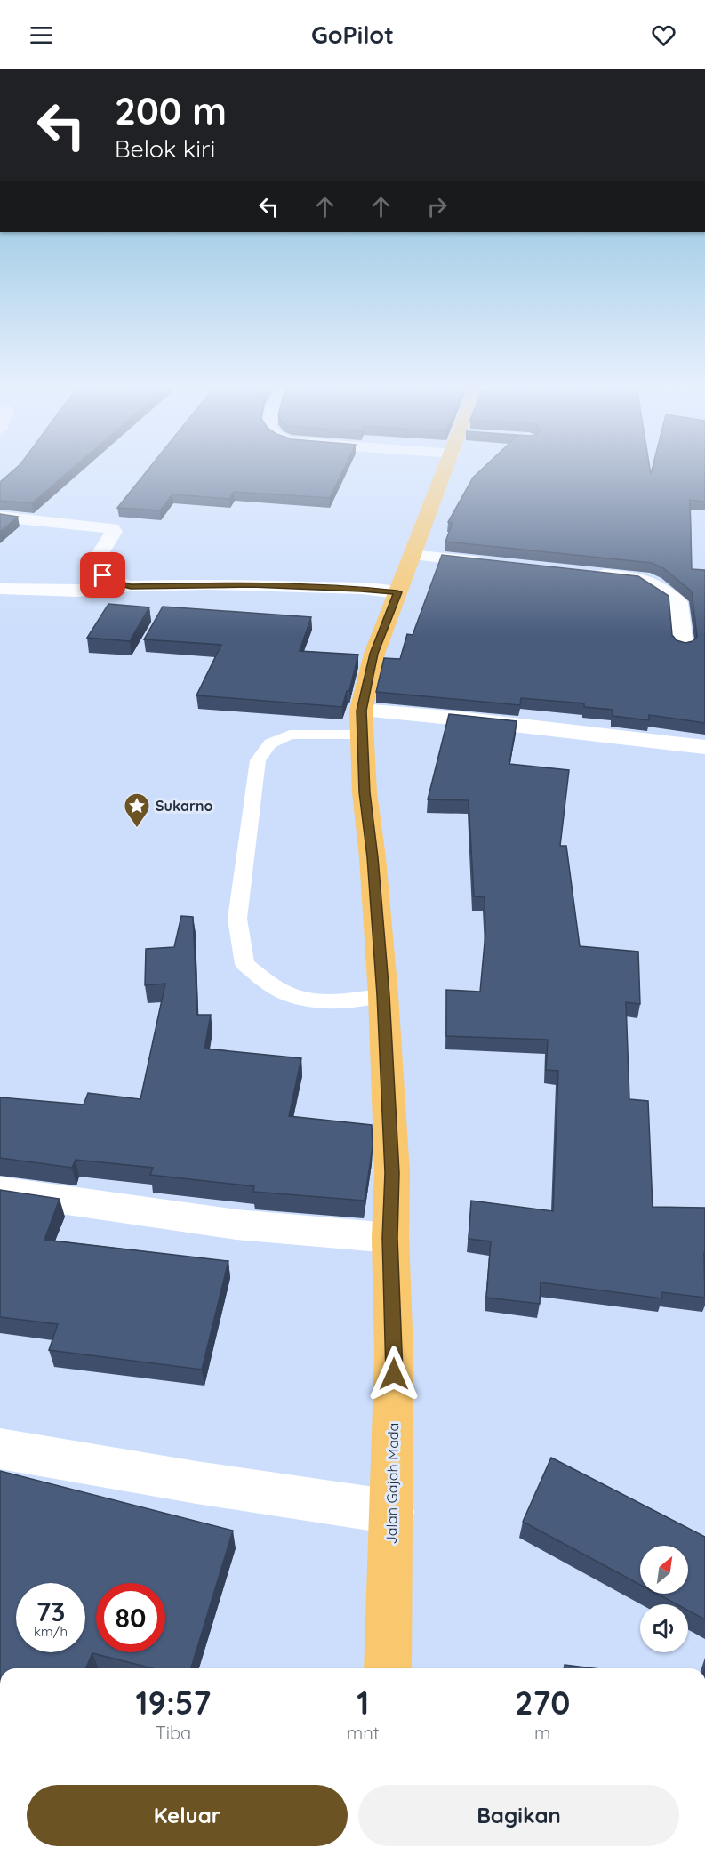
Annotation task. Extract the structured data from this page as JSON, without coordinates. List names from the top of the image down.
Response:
{
  "streets": {
    "highway": ["Jalan Gajah Mada"]
  },
  "places": {
    "place": ["Sukarno"]
  },
  "north": "top right",
  "page": {
    "header": "GoPilot",
    "turn": ["200 m", "Belok kiri"],
    "speed": "73 km/h",
    "limit": "80",
    "eta": [
      "19:57",
      "Tiba",
      "1",
      "mnt",
      "270",
      "m"
    ],
    "buttons": ["Keluar", "Bagikan"]
  }
}
